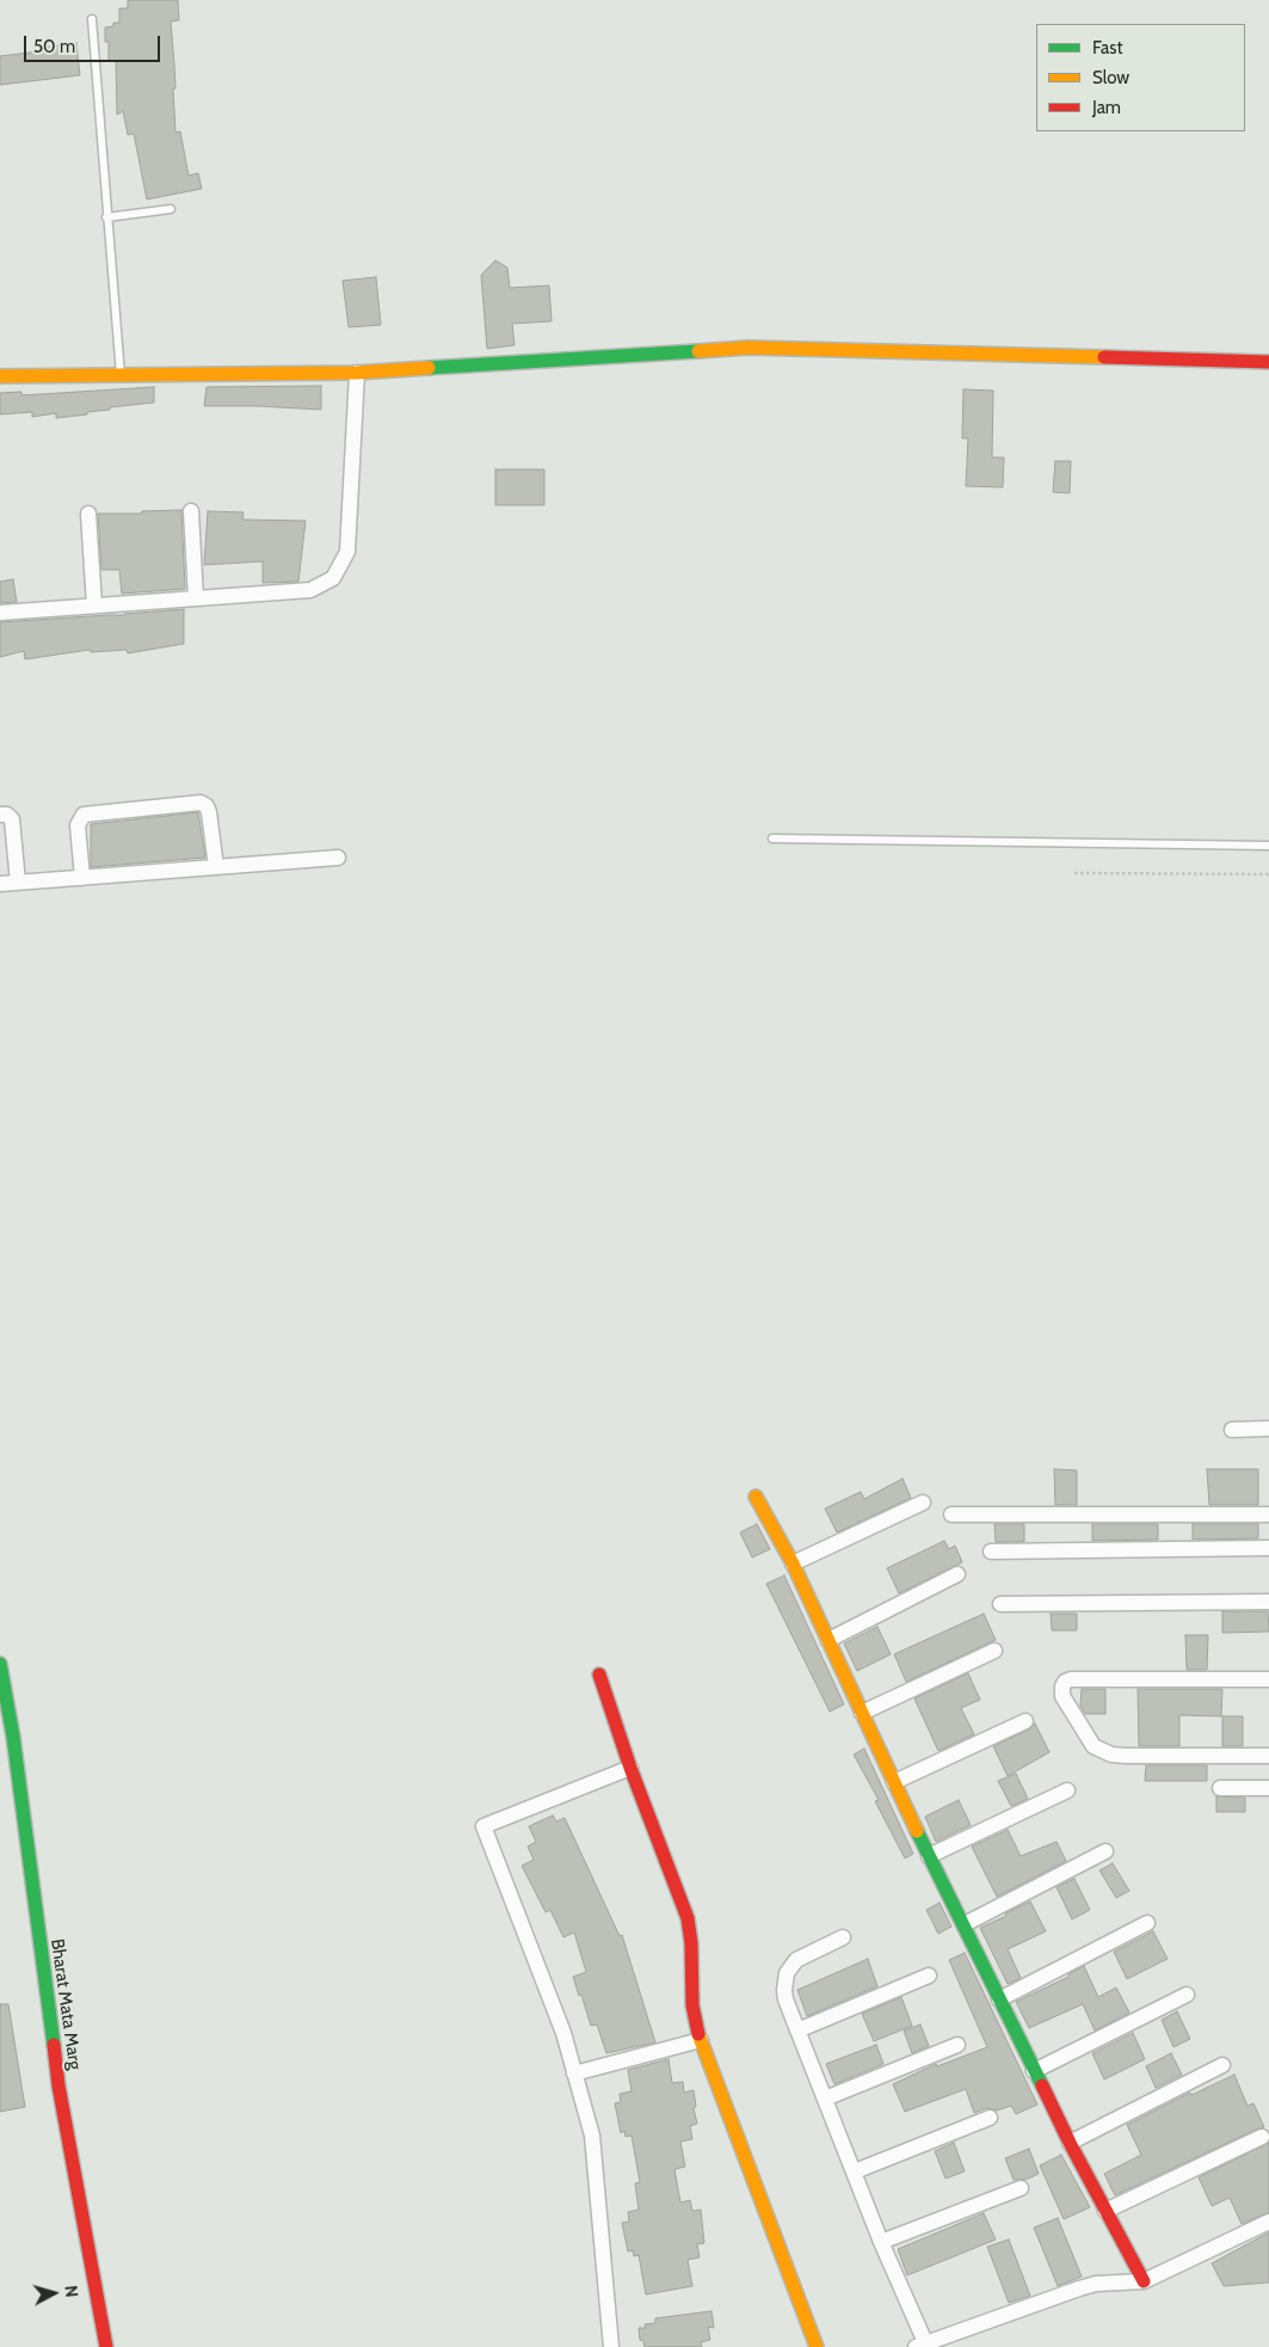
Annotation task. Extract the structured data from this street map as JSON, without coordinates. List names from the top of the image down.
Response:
{
  "streets": {
    "street": ["Bharat Mata Marg"]
  },
  "legend": ["Fast", "Slow", "Jam"],
  "scale_bar": "50 m",
  "north": "right"
}
